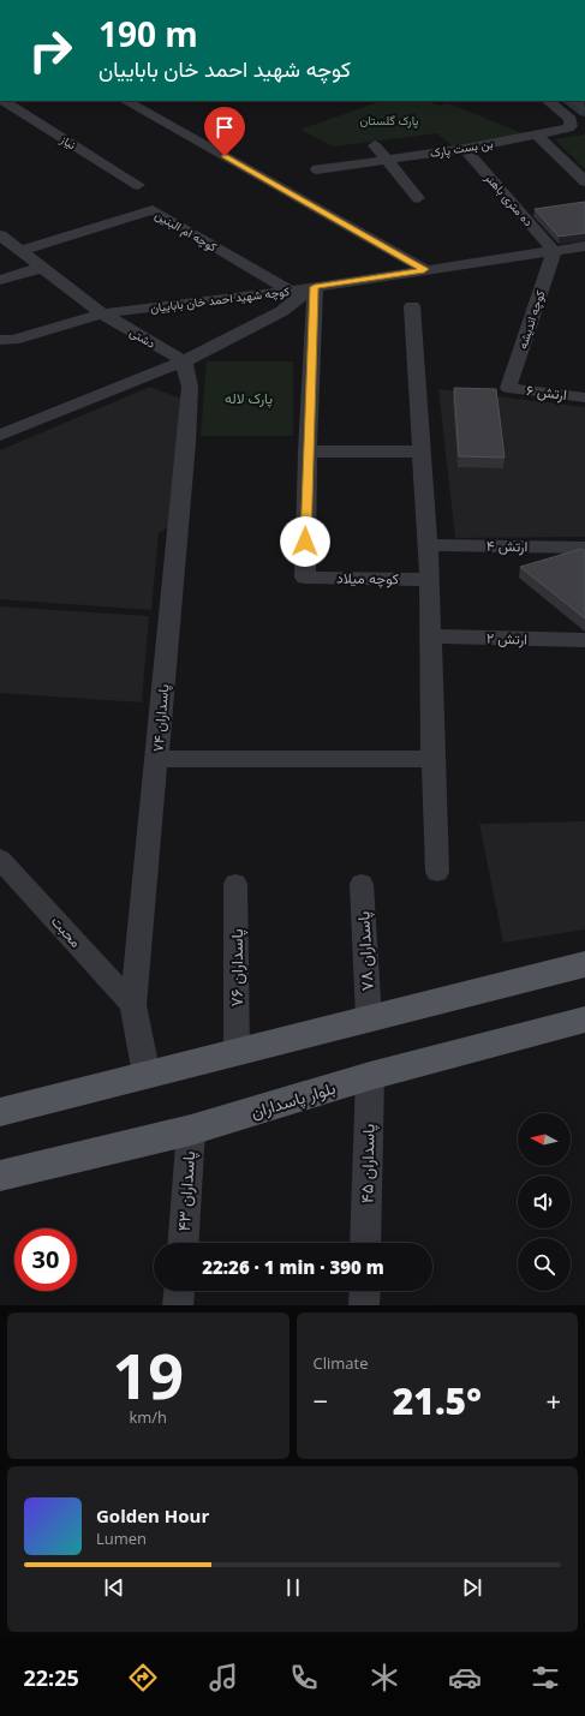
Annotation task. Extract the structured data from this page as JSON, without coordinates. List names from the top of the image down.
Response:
{
  "streets": {
    "main road": ["بلوار پاسداران"],
    "street": [
      "نیاز",
      "بن بست پارک",
      "ده متری باهنر",
      "کوچه ام البنین",
      "کوچه شهید احمد خان باباییان",
      "کوچه اندیشه",
      "دشتی",
      "ارتش ۶",
      "ارتش ۴",
      "کوچه میلاد",
      "ارتش ۲",
      "پاسداران ۷۴",
      "محبت",
      "پاسداران ۷۸",
      "پاسداران ۷۶",
      "پاسداران ۴۵",
      "پاسداران ۴۳"
    ]
  },
  "crossings": [
    ["بن بست پارک", "ده متری باهنر"],
    ["ده متری باهنر", "کوچه شهید احمد خان باباییان"],
    ["ده متری باهنر", "کوچه اندیشه"],
    ["کوچه ام البنین", "کوچه شهید احمد خان باباییان"],
    ["کوچه ام البنین", "دشتی"],
    ["کوچه شهید احمد خان باباییان", "کوچه اندیشه"],
    ["کوچه شهید احمد خان باباییان", "دشتی"],
    ["کوچه شهید احمد خان باباییان", "کوچه میلاد"],
    ["کوچه اندیشه", "ارتش ۶"],
    ["دشتی", "پاسداران ۷۴"],
    ["پاسداران ۷۴", "محبت"],
    ["بلوار پاسداران", "پاسداران ۴۵"],
    ["بلوار پاسداران", "پاسداران ۴۳"]
  ],
  "parks": ["پارک گلستان", "پارک لاله"],
  "north": "left",
  "page": {
    "turn": ["190 m", "کوچه شهید احمد خان باباییان"],
    "limit": "30",
    "trip": "22:26 · 1 min · 390 m",
    "tile": [
      ["19", "km/h"],
      "Climate"
    ],
    "heat": ["−", "21.5°", "+"],
    "song": ["Golden Hour", "Lumen"],
    "tabs": "22:25"
  }
}
